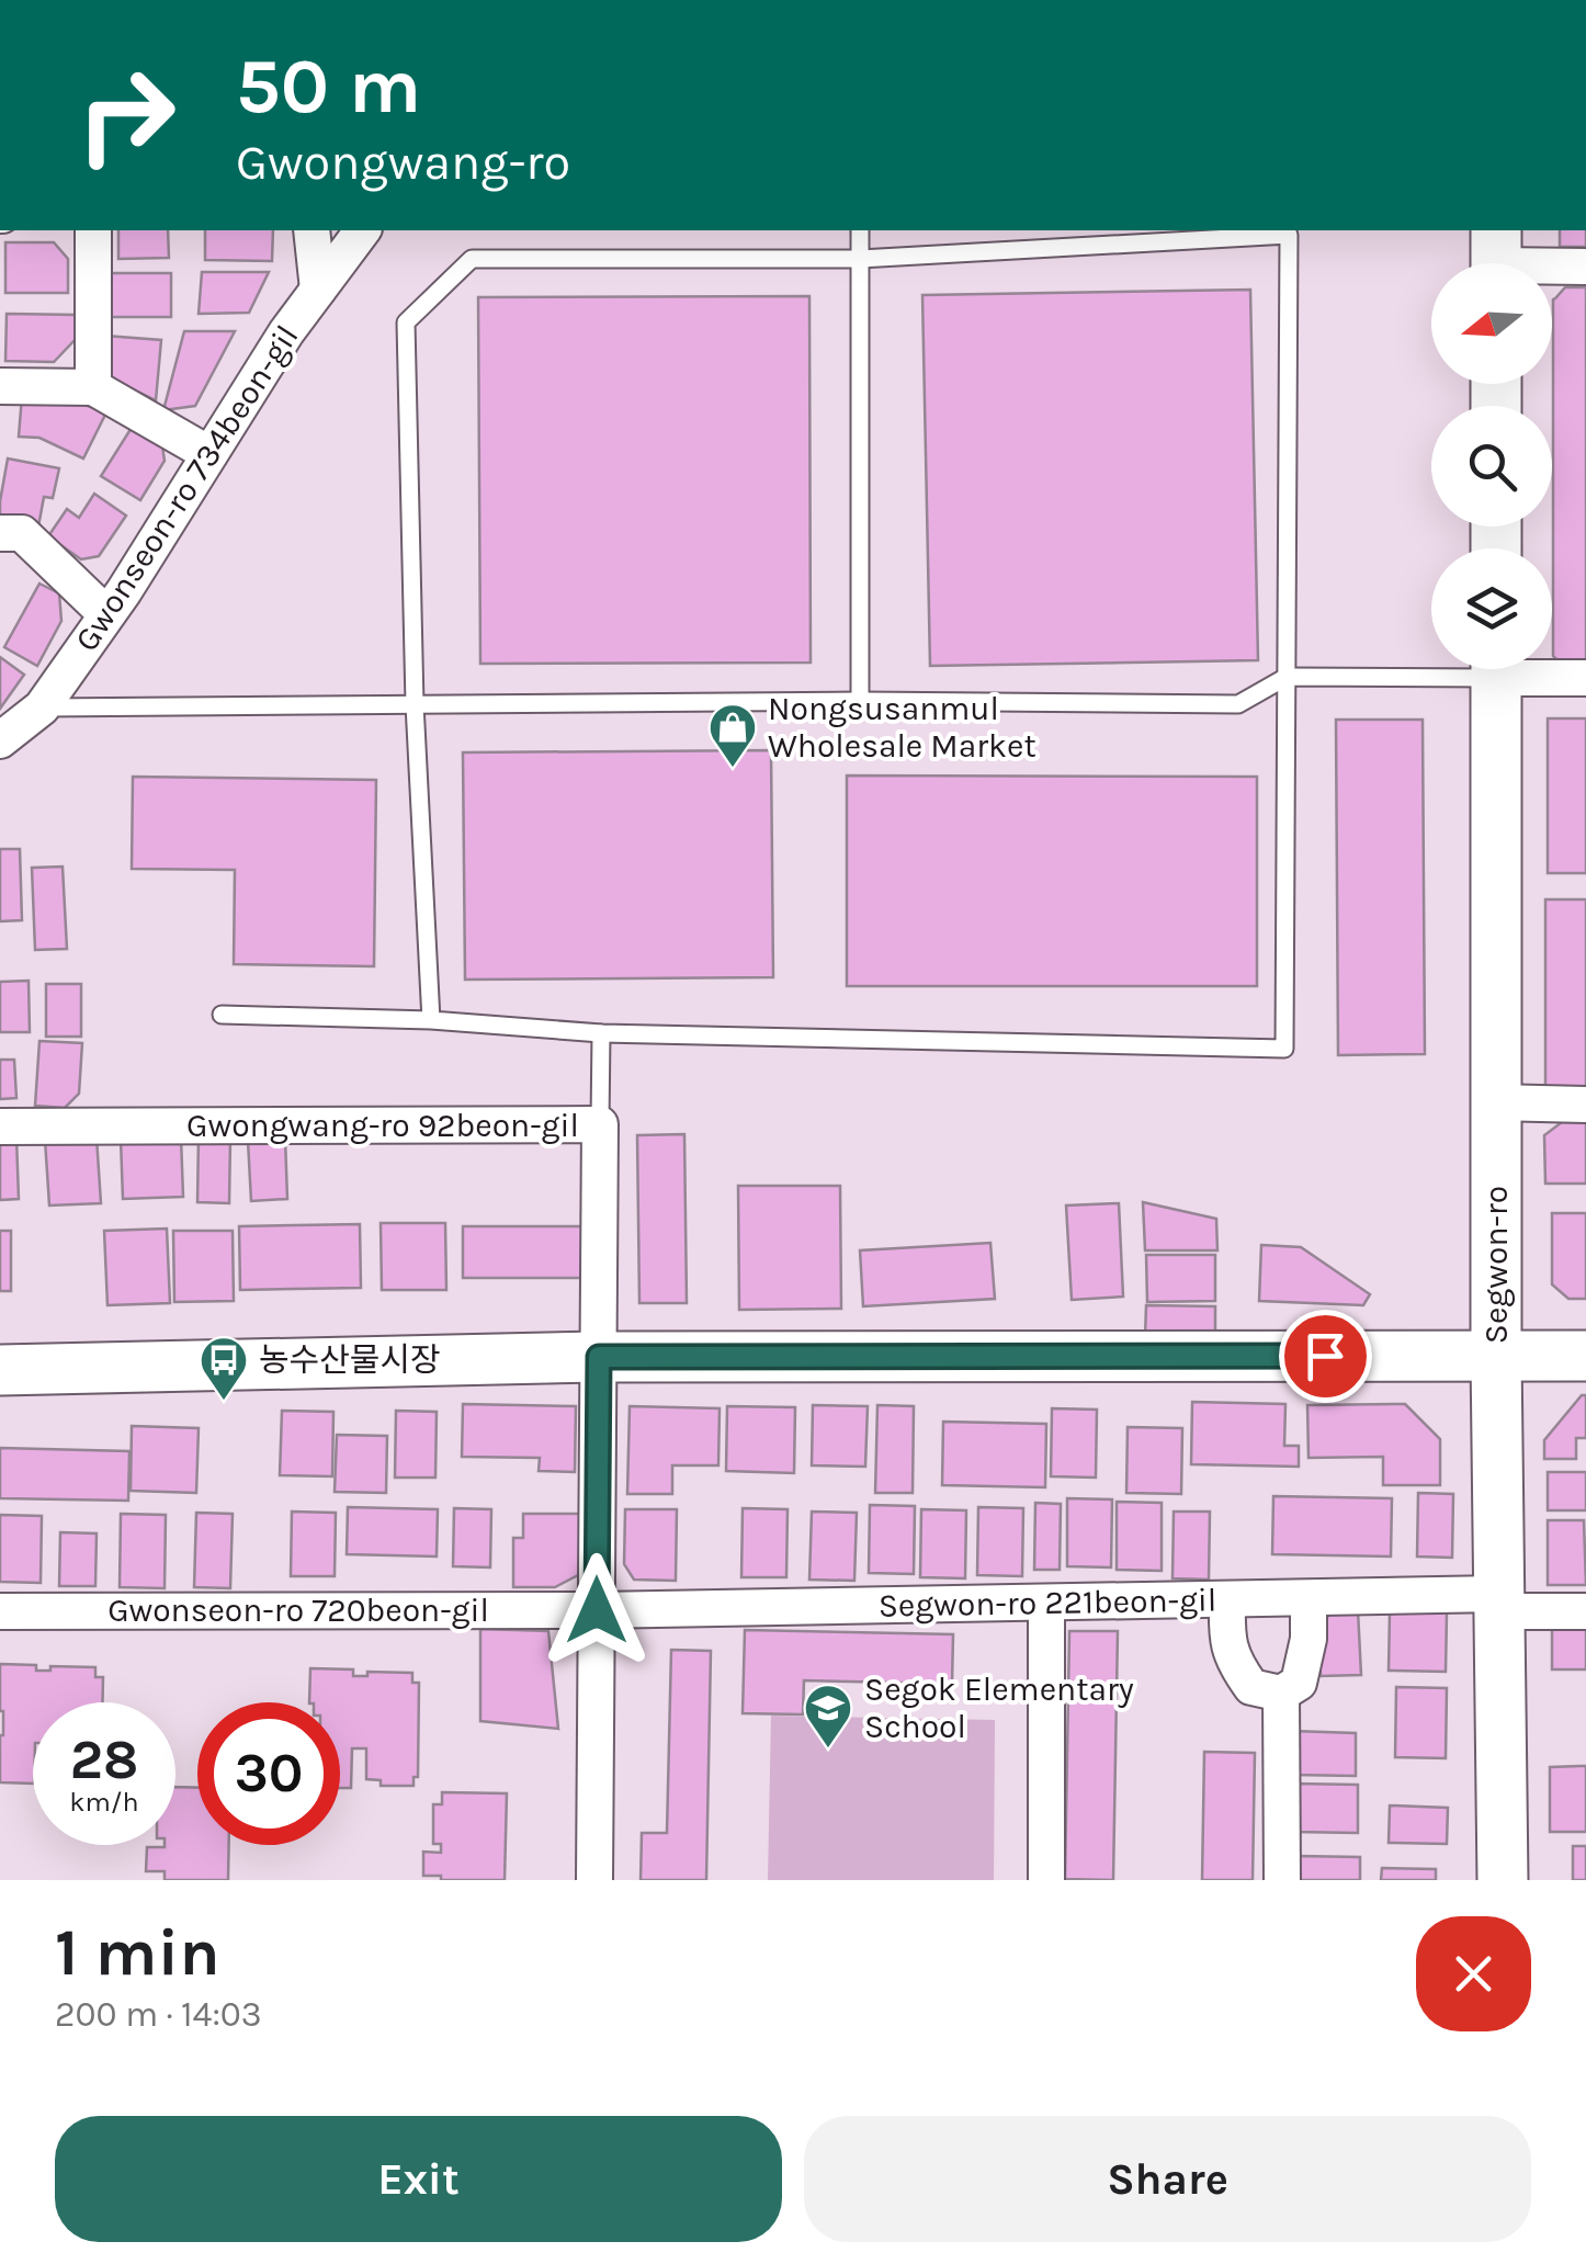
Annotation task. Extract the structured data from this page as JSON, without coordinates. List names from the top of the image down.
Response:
{
  "streets": {
    "street": [
      "Gwonseon-ro 734beon-gil",
      "Gwongwang-ro 92beon-gil",
      "Segwon-ro",
      "Segwon-ro 221beon-gil",
      "Gwonseon-ro 720beon-gil"
    ]
  },
  "crossings": [
    ["Gwongwang-ro 92beon-gil", "Segwon-ro 221beon-gil"],
    ["Gwongwang-ro 92beon-gil", "Gwonseon-ro 720beon-gil"],
    ["Segwon-ro", "Segwon-ro 221beon-gil"],
    ["Segwon-ro 221beon-gil", "Gwonseon-ro 720beon-gil"]
  ],
  "places": {
    "shop": ["Nongsusanmul Wholesale Market"],
    "bus stop": ["농수산물시장"],
    "school or university": ["Segok Elementary School"]
  },
  "north": "left",
  "page": {
    "turn": ["50 m", "Gwongwang-ro"],
    "speed": "28 km/h",
    "limit": "30",
    "heading": ["1 min", "200 m · 14:03"],
    "buttons": ["Exit", "Share"]
  }
}
